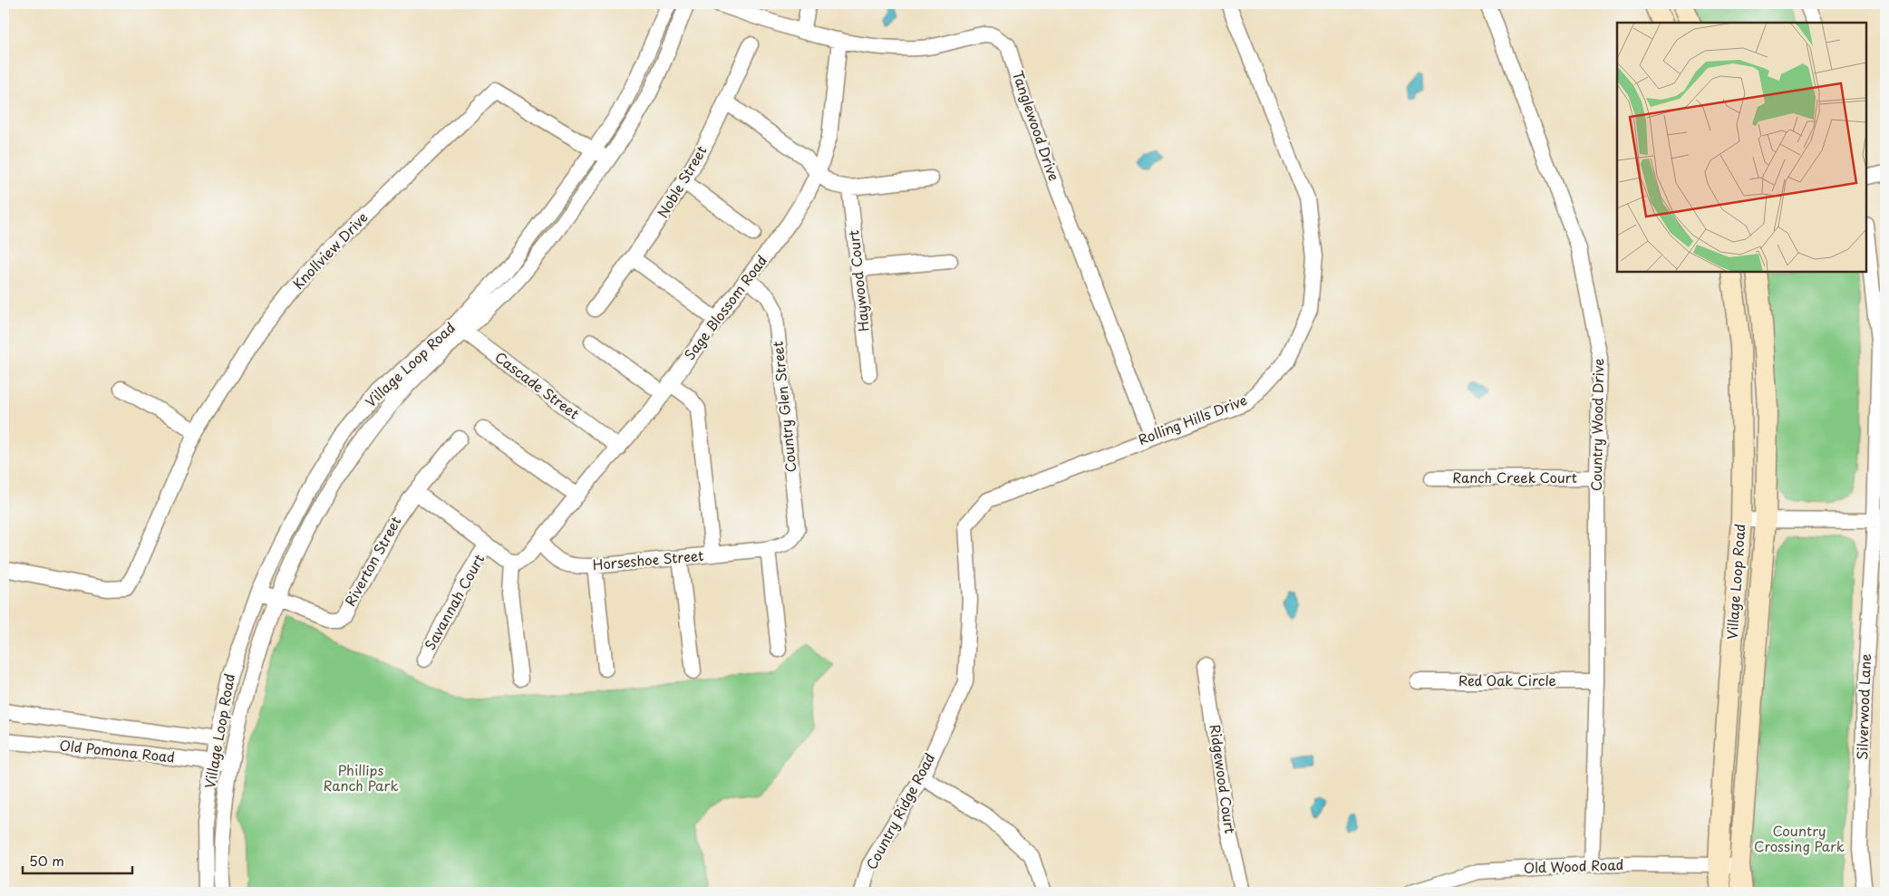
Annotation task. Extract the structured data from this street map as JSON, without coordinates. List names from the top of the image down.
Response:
{
  "streets": {
    "main road": ["Village Loop Road"],
    "street": [
      "Tanglewood Drive",
      "Noble Street",
      "Knollview Drive",
      "Haywood Court",
      "Sage Blossom Road",
      "Cascade Street",
      "Country Glen Street",
      "Rolling Hills Drive",
      "Country Wood Drive",
      "Ranch Creek Court",
      "Horseshoe Street",
      "Riverton Street",
      "Savannah Court",
      "Red Oak Circle",
      "Silverwood Lane",
      "Old Pomona Road",
      "Ridgewood Court",
      "Country Ridge Road",
      "Old Wood Road"
    ]
  },
  "crossings": [
    ["Tanglewood Drive", "Sage Blossom Road"],
    ["Tanglewood Drive", "Rolling Hills Drive"],
    ["Knollview Drive", "Village Loop Road"],
    ["Sage Blossom Road", "Cascade Street"],
    ["Sage Blossom Road", "Country Glen Street"],
    ["Sage Blossom Road", "Horseshoe Street"],
    ["Village Loop Road", "Cascade Street"],
    ["Village Loop Road", "Riverton Street"],
    ["Village Loop Road", "Old Pomona Road"],
    ["Village Loop Road", "Old Wood Road"],
    ["Country Glen Street", "Horseshoe Street"],
    ["Rolling Hills Drive", "Country Ridge Road"],
    ["Country Wood Drive", "Ranch Creek Court"],
    ["Country Wood Drive", "Red Oak Circle"],
    ["Country Wood Drive", "Old Wood Road"]
  ],
  "parks": ["Phillips Ranch Park", "Country Crossing Park"],
  "scale_bar": "50 m"
}
